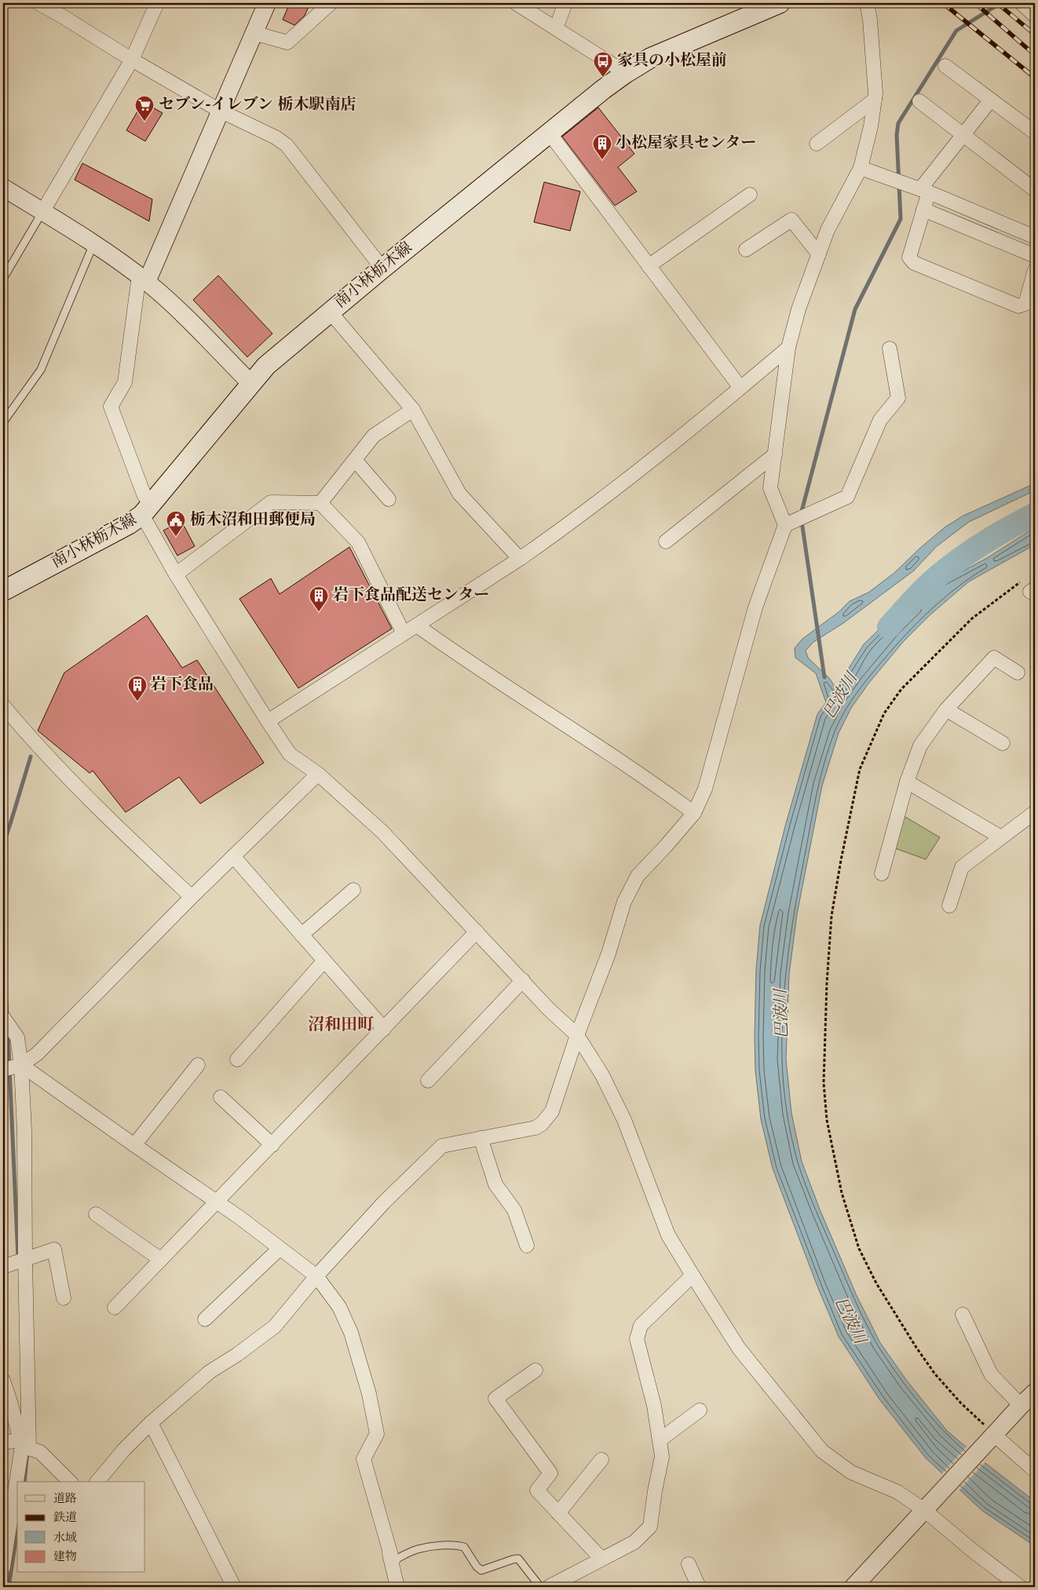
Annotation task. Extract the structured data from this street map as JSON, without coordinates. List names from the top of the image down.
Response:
{
  "streets": {
    "main road": ["南小林栃木線"]
  },
  "districts": ["沼和田町"],
  "water": ["巴波川"],
  "places": {
    "bus stop": ["家具の小松屋前"],
    "supermarket": ["セブン-イレブン 栃木駅南店"],
    "building": ["小松屋家具センター", "岩下食品配送センター", "岩下食品"],
    "public building": ["栃木沼和田郵便局"]
  },
  "legend": [
    "道路",
    "鉄道",
    "水域",
    "建物"
  ]
}
